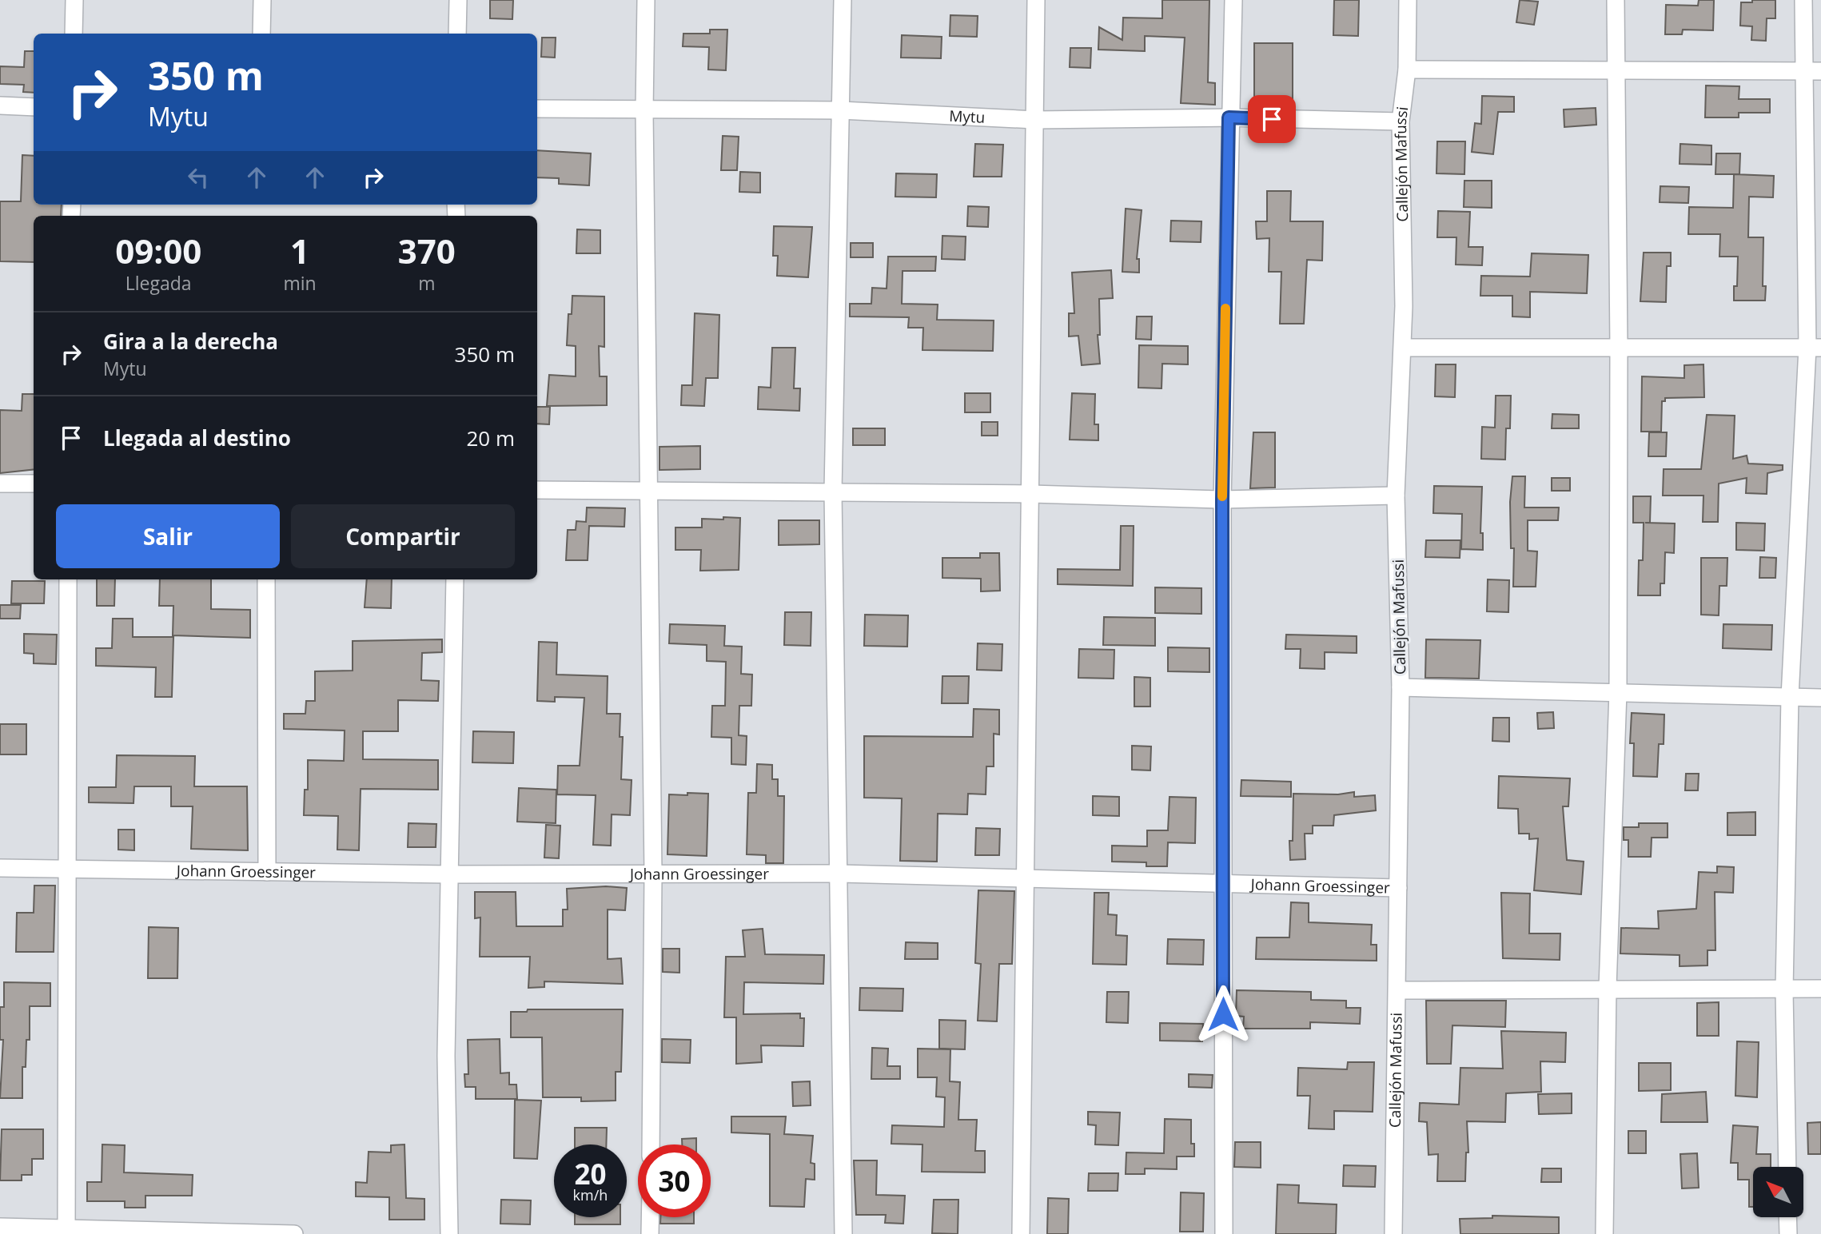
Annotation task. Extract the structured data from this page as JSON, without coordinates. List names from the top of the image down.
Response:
{
  "streets": {
    "street": ["Mytu", "Callejón Mafussi", "Johann Groessinger"]
  },
  "crossings": [
    ["Mytu", "Callejón Mafussi"],
    ["Callejón Mafussi", "Johann Groessinger"]
  ],
  "north": "top left",
  "page": {
    "turn": ["350 m", "Mytu"],
    "eta": [
      "09:00",
      "Llegada",
      "1",
      "min",
      "370",
      "m"
    ],
    "list": [
      {
        "name": "Gira a la derecha",
        "note": "Mytu",
        "value": "350 m"
      },
      {
        "name": "Llegada al destino",
        "value": "20 m"
      }
    ],
    "buttons": ["Salir", "Compartir"],
    "speed": "20 km/h",
    "limit": "30"
  }
}
